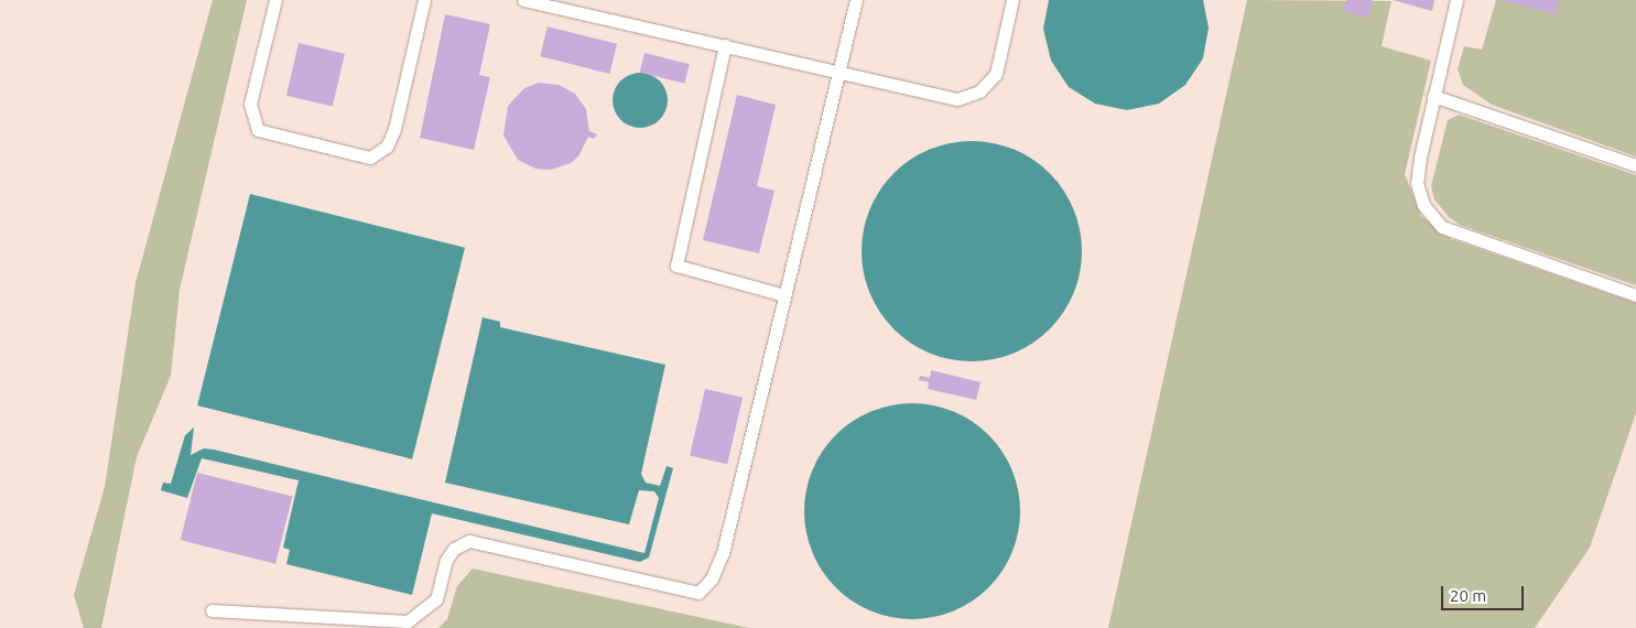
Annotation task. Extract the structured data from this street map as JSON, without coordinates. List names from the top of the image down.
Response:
{
  "scale_bar": "20 m"
}
